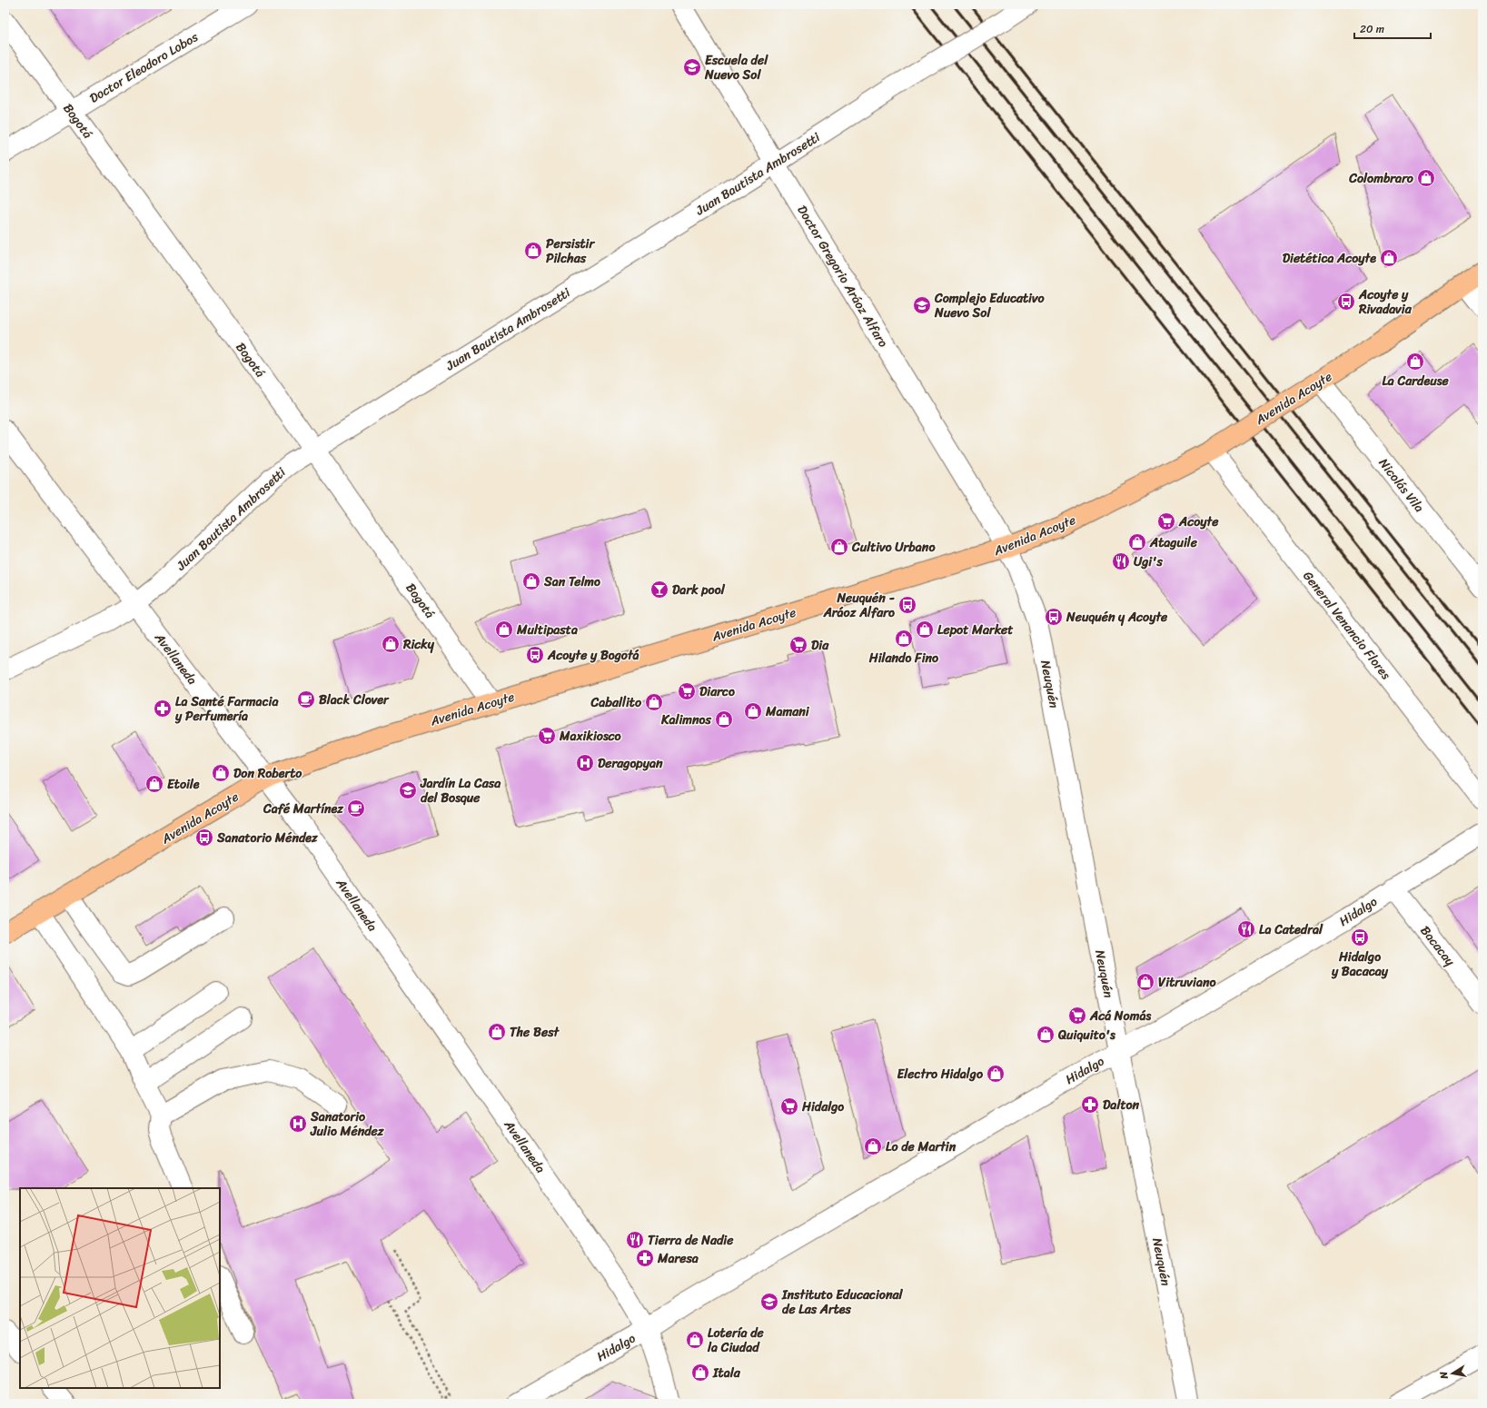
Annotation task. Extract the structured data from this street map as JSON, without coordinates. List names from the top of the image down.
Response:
{
  "streets": {
    "main road": ["Avenida Acoyte"],
    "street": [
      "Doctor Eleodoro Lobos",
      "Bogotá",
      "Juan Bautista Ambrosetti",
      "Doctor Gregorio Aráoz Alfaro",
      "Nicolás Vila",
      "General Venancio Flores",
      "Avellaneda",
      "Neuquén",
      "Hidalgo",
      "Bacacay"
    ]
  },
  "crossings": [
    ["Doctor Eleodoro Lobos", "Bogotá"],
    ["Bogotá", "Juan Bautista Ambrosetti"],
    ["Bogotá", "Avenida Acoyte"],
    ["Juan Bautista Ambrosetti", "Doctor Gregorio Aráoz Alfaro"],
    ["Juan Bautista Ambrosetti", "Avellaneda"],
    ["Doctor Gregorio Aráoz Alfaro", "Avenida Acoyte"],
    ["Doctor Gregorio Aráoz Alfaro", "Neuquén"],
    ["Avenida Acoyte", "Nicolás Vila"],
    ["Avenida Acoyte", "General Venancio Flores"],
    ["Avenida Acoyte", "Avellaneda"],
    ["Avenida Acoyte", "Neuquén"],
    ["Avellaneda", "Hidalgo"],
    ["Neuquén", "Hidalgo"],
    ["Hidalgo", "Bacacay"]
  ],
  "places": {
    "school or university": [
      "Escuela del Nuevo Sol",
      "Complejo Educativo Nuevo Sol",
      "Jardín La Casa del Bosque",
      "Instituto Educacional de Las Artes"
    ],
    "shop": [
      "Colombraro",
      "Persistir Pilchas",
      "Dietética Acoyte",
      "La Cardeuse",
      "Ataguile",
      "Cultivo Urbano",
      "San Telmo",
      "Multipasta",
      "Lepot Market",
      "Hilando Fino",
      "Ricky",
      "Caballito",
      "Mamani",
      "Kalimnos",
      "Don Roberto",
      "Etoile",
      "Vitruviano",
      "The Best",
      "Quiquito's",
      "Electro Hidalgo",
      "Lo de Martin",
      "Lotería de la Ciudad",
      "Itala"
    ],
    "bus stop": [
      "Acoyte y Rivadavia",
      "Neuquén - Aráoz Alfaro",
      "Neuquén y Acoyte",
      "Acoyte y Bogotá",
      "Sanatorio Méndez",
      "Hidalgo y Bacacay"
    ],
    "supermarket": [
      "Acoyte",
      "Dia",
      "Diarco",
      "Maxikiosco",
      "Acá Nomás",
      "Hidalgo"
    ],
    "restaurant": ["Ugi's", "La Catedral", "Tierra de Nadie"],
    "bar": ["Dark pool"],
    "cafe": ["Black Clover", "Café Martínez"],
    "pharmacy": ["La Santé Farmacia y Perfumería", "Dalton", "Maresa"],
    "hospital": ["Deragopyan", "Sanatorio Julio Méndez"]
  },
  "scale_bar": "20 m",
  "north": "left"
}
